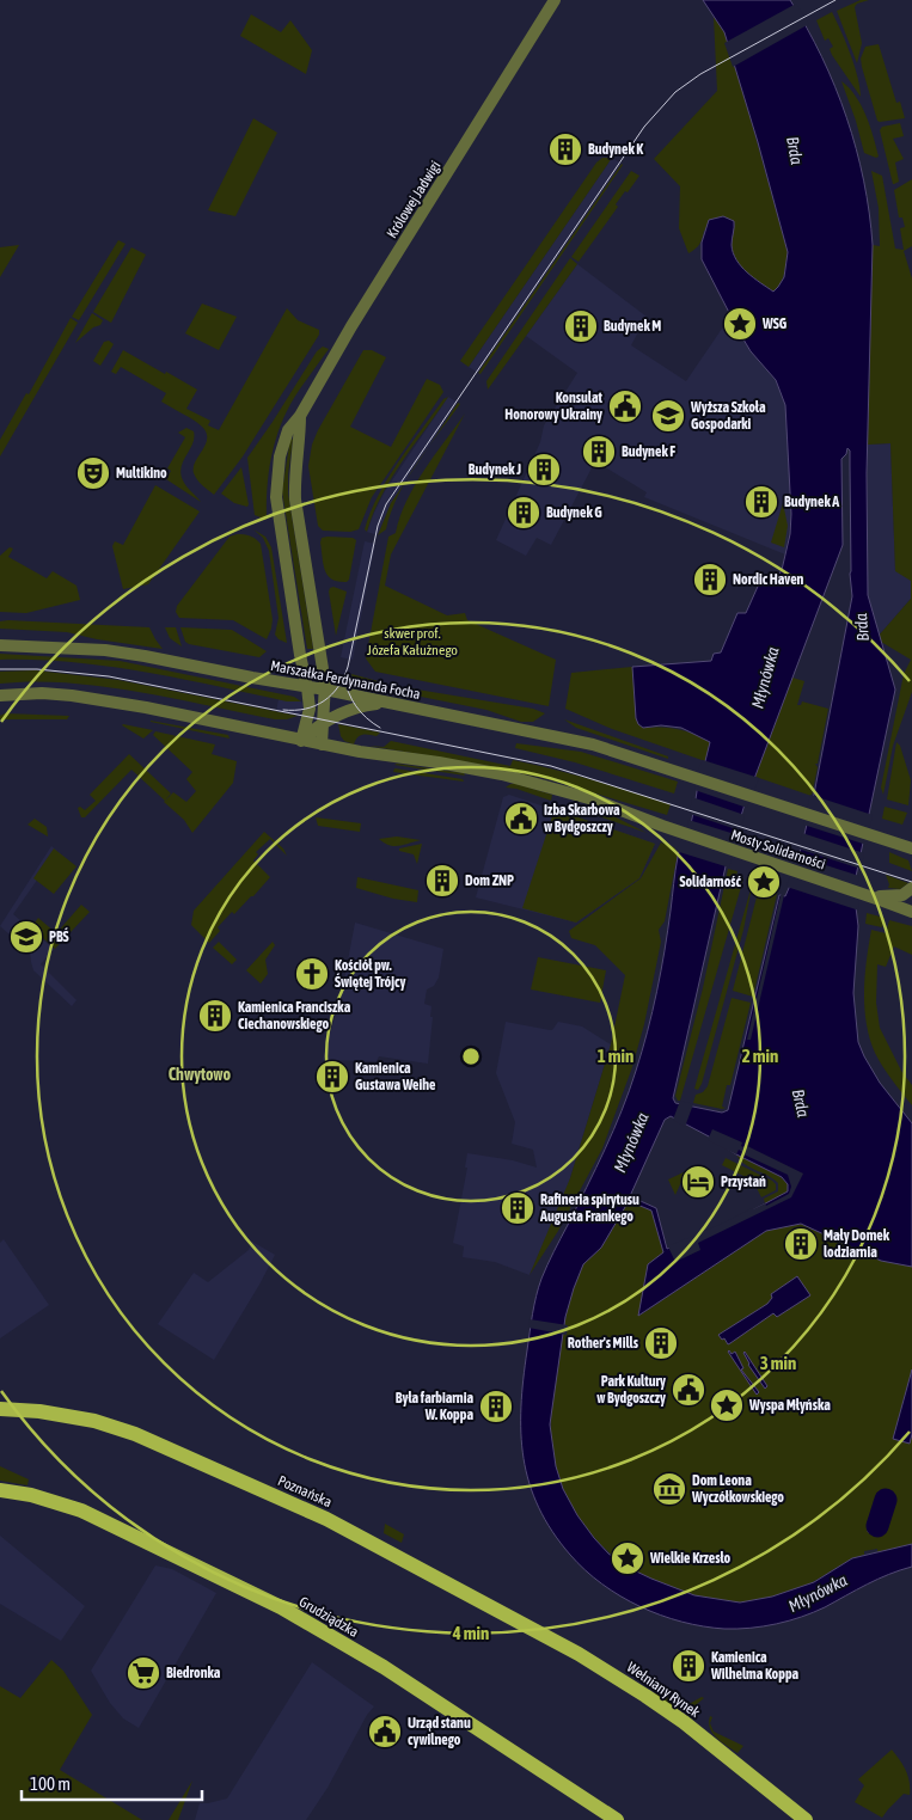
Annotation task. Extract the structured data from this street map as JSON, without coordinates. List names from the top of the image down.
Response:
{
  "streets": {
    "main road": ["Poznańska", "Grudziądzka", "Wełniany Rynek"],
    "street": ["Królowej Jadwigi", "Marszałka Ferdynanda Focha", "Mosty Solidarności"]
  },
  "crossings": [
    ["Królowej Jadwigi", "Marszałka Ferdynanda Focha"],
    ["Królowej Jadwigi", "Mosty Solidarności"],
    ["Poznańska", "Wełniany Rynek"]
  ],
  "districts": ["Chwytowo"],
  "water": ["Brda", "Młynówka"],
  "parks": ["skwer prof. Józefa Kałużnego"],
  "places": {
    "building": [
      "Budynek K",
      "Budynek M",
      "Budynek F",
      "Budynek J",
      "Budynek A",
      "Budynek G",
      "Nordic Haven",
      "Dom ZNP",
      "Kamienica Franciszka Ciechanowskiego",
      "Kamienica Gustawa Weihe",
      "Rafineria spirytusu Augusta Frankego",
      "Mały Domek lodziarnia",
      "Rother's Mills",
      "Była farbiarnia W. Koppa",
      "Kamienica Wilhelma Koppa"
    ],
    "place": [
      "WSG",
      "Solidarność",
      "Wyspa Młyńska",
      "Wielkie Krzesło"
    ],
    "public building": [
      "Konsulat Honorowy Ukrainy",
      "Izba Skarbowa w Bydgoszczy",
      "Park Kultury w Bydgoszczy",
      "Urząd stanu cywilnego"
    ],
    "school or university": ["Wyższa Szkoła Gospodarki", "PBŚ"],
    "theatre": ["Multikino"],
    "church": ["Kościół pw. Świętej Trójcy"],
    "hotel": ["Przystań"],
    "museum": ["Dom Leona Wyczółkowskiego"],
    "supermarket": ["Biedronka"]
  },
  "scale_bar": "100 m",
  "rings": [
    "1 min",
    "2 min",
    "3 min",
    "4 min"
  ]
}
